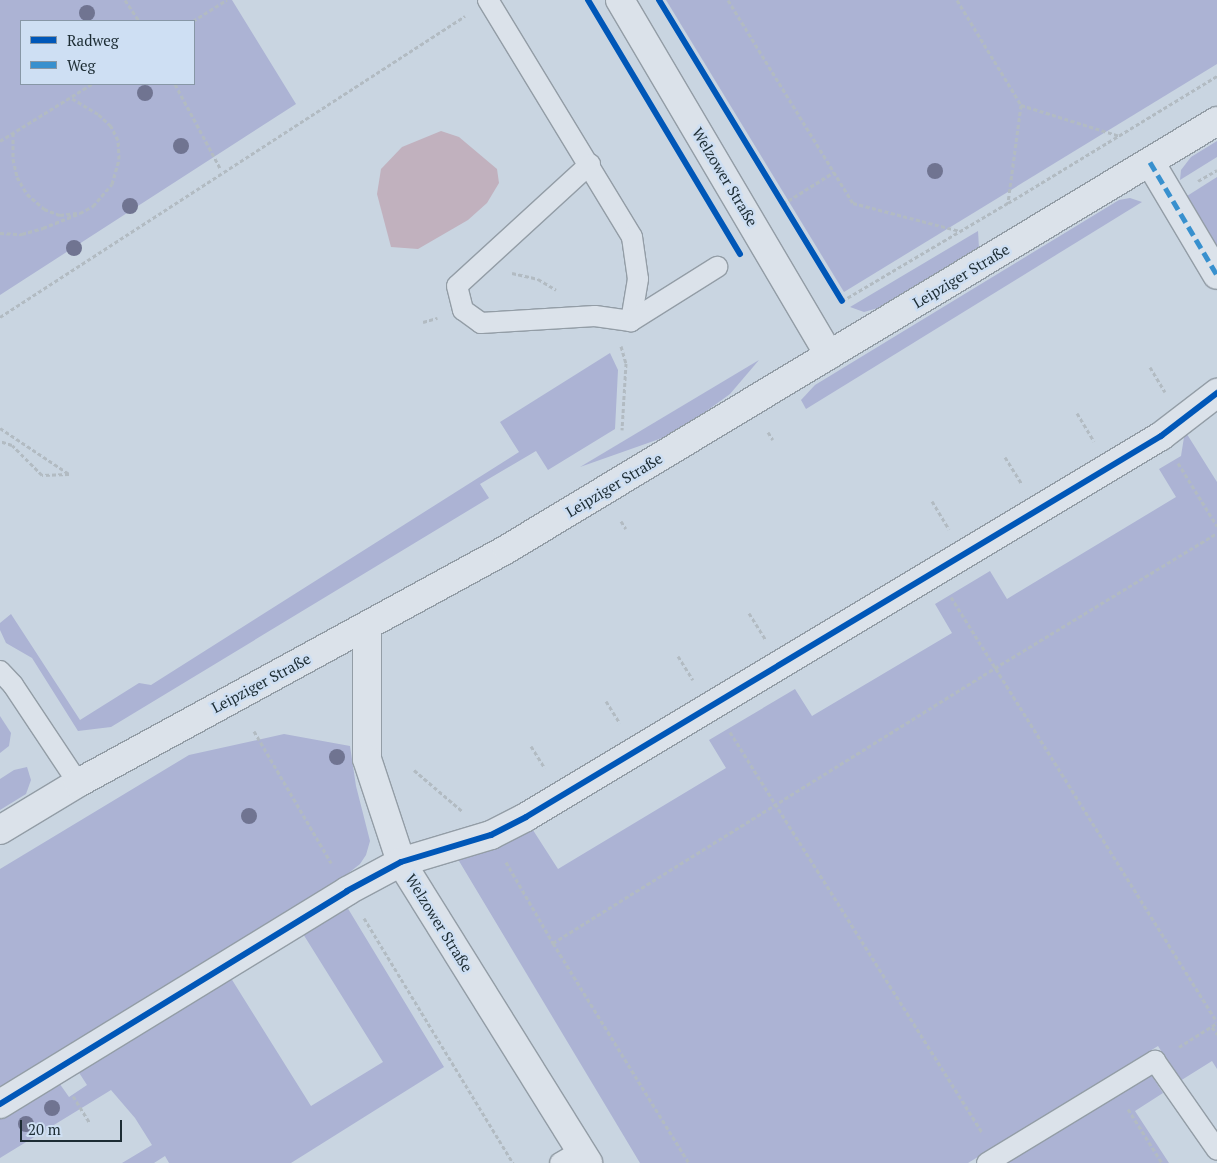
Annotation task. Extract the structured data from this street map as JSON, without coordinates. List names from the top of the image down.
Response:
{
  "streets": {
    "street": ["Welzower Straße", "Leipziger Straße"]
  },
  "crossings": [
    ["Welzower Straße", "Leipziger Straße"]
  ],
  "legend": ["Radweg", "Weg"],
  "scale_bar": "20 m"
}
